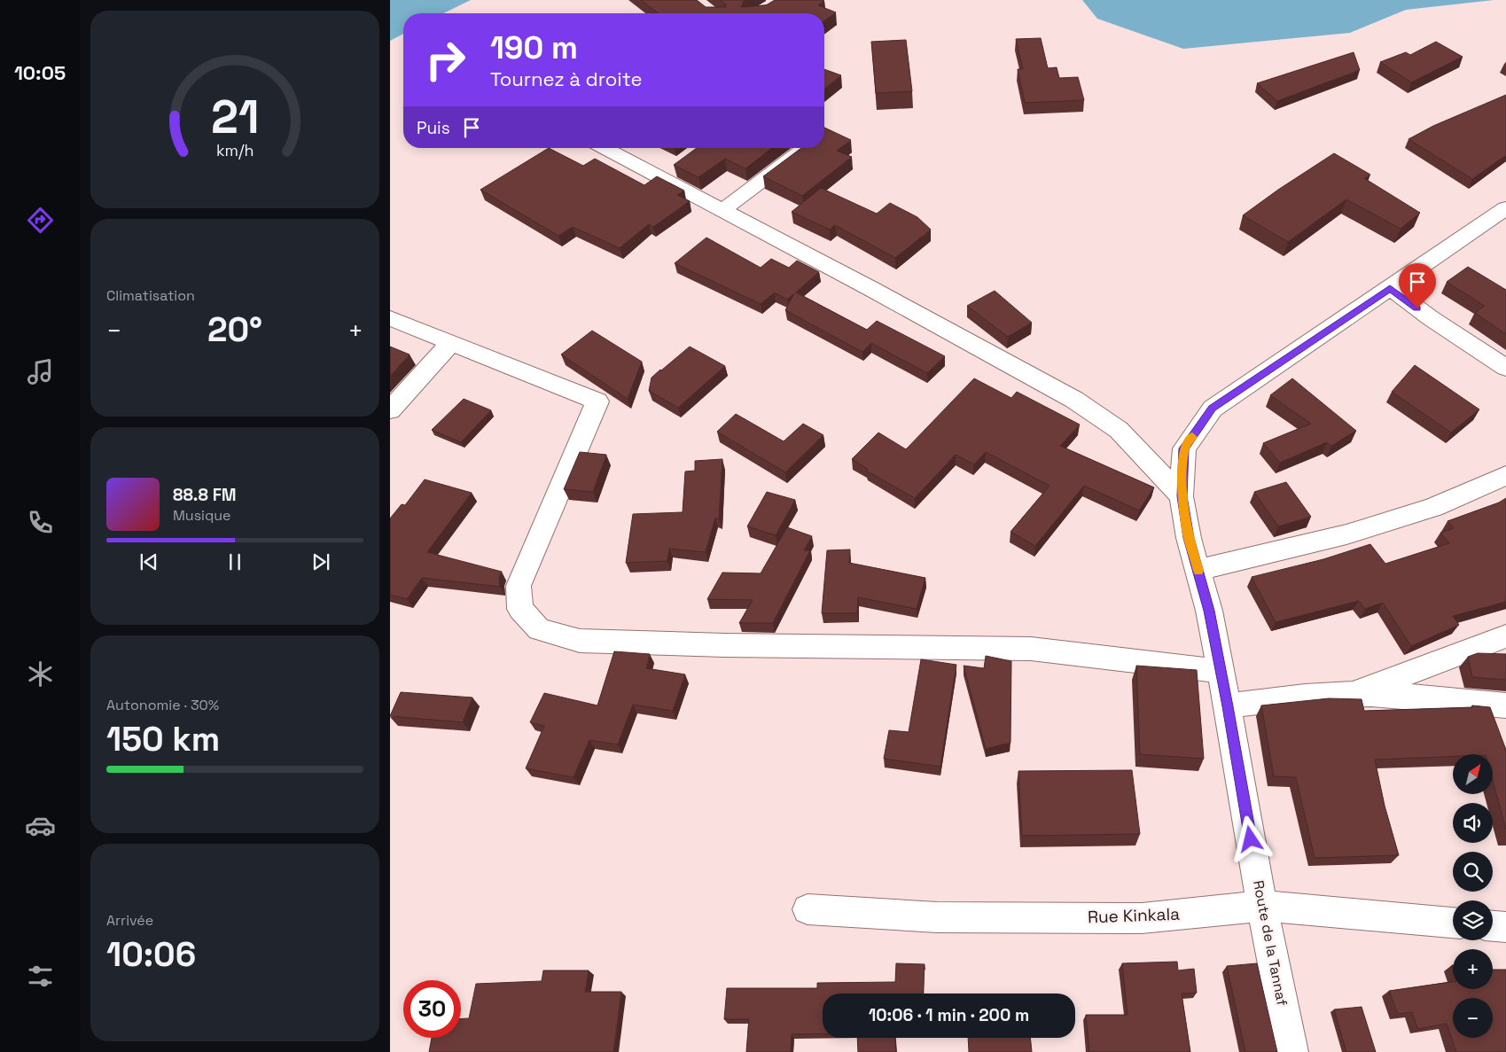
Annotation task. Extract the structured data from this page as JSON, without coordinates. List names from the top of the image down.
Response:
{
  "streets": {
    "street": ["Rue Kinkala", "Route de la Tannaf"]
  },
  "crossings": [
    ["Rue Kinkala", "Route de la Tannaf"]
  ],
  "north": "top right",
  "page": {
    "tabs": "10:05",
    "turn": ["190 m", "Tournez à droite"],
    "then": "Puis",
    "tile": [
      "Climatisation",
      ["Autonomie · 30%", "150 km"],
      ["Arrivée", "10:06"]
    ],
    "heat": ["−", "20°", "+"],
    "song": ["88.8 FM", "Musique"],
    "map_buttons": ["+", "−"],
    "limit": "30",
    "trip": "10:06 · 1 min · 200 m",
    "gauge": ["21", "km/h"]
  }
}
